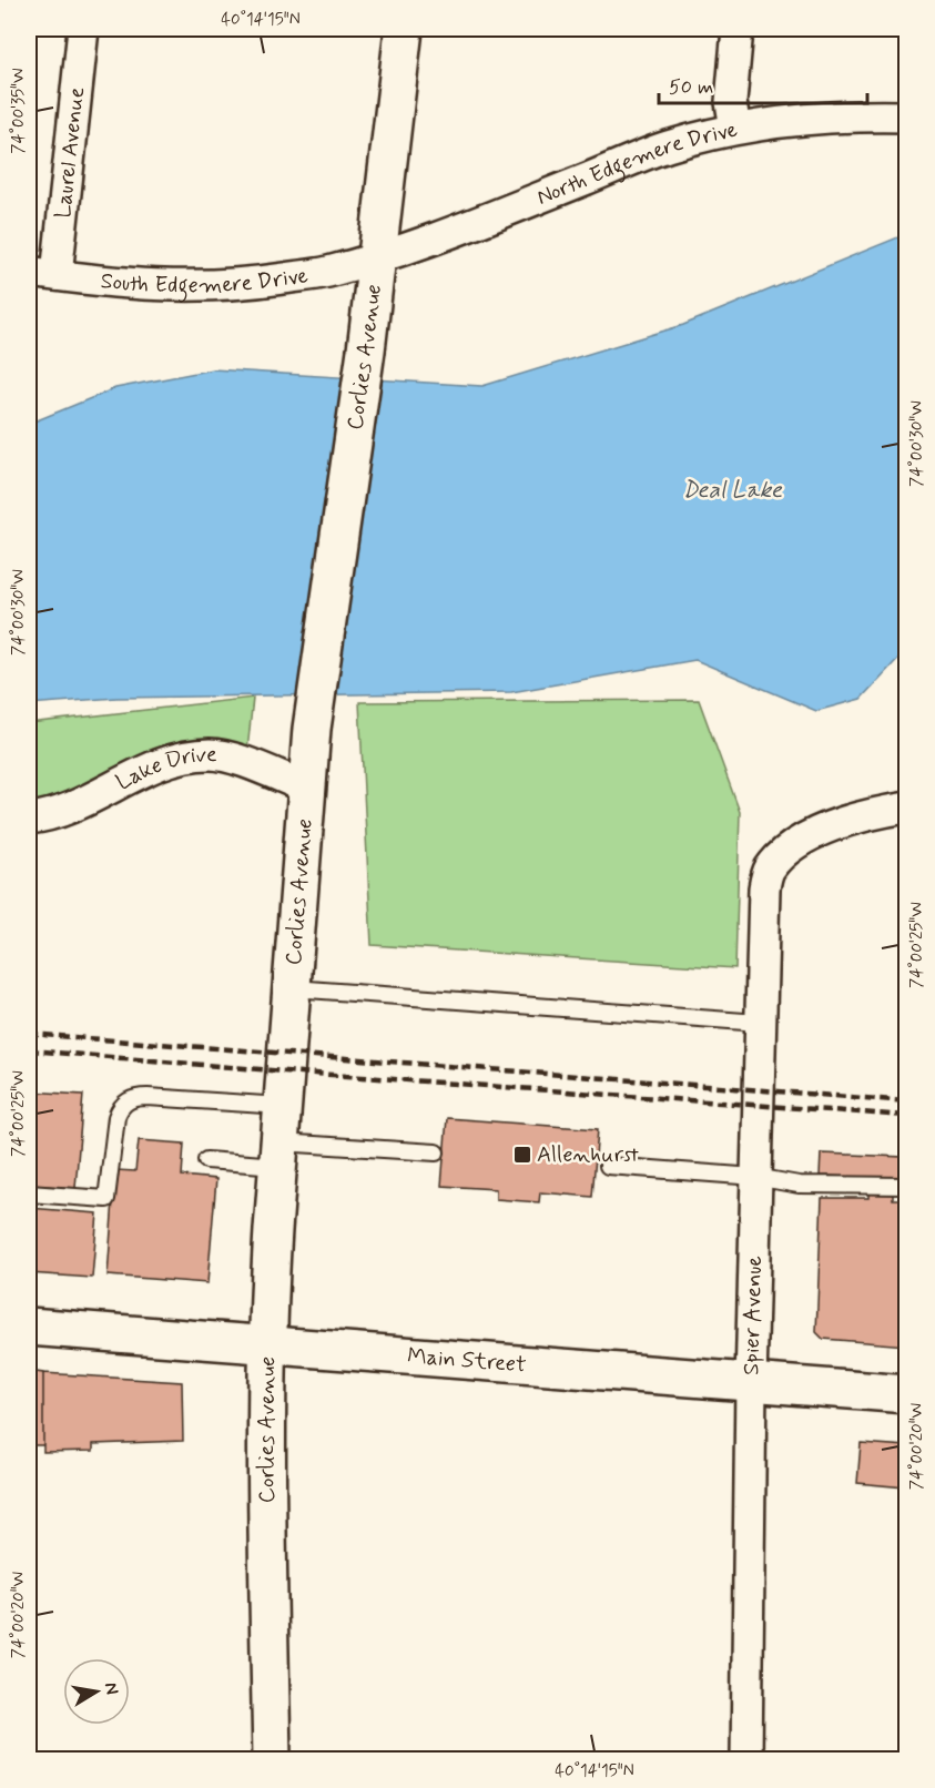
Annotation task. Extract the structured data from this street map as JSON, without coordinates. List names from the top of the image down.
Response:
{
  "streets": {
    "street": [
      "Laurel Avenue",
      "North Edgemere Drive",
      "South Edgemere Drive",
      "Corlies Avenue",
      "Lake Drive",
      "Spier Avenue",
      "Main Street"
    ]
  },
  "crossings": [
    ["Laurel Avenue", "South Edgemere Drive"],
    ["North Edgemere Drive", "South Edgemere Drive"],
    ["North Edgemere Drive", "Corlies Avenue"],
    ["South Edgemere Drive", "Corlies Avenue"],
    ["Corlies Avenue", "Lake Drive"],
    ["Corlies Avenue", "Main Street"],
    ["Spier Avenue", "Main Street"]
  ],
  "water": ["Deal Lake"],
  "places": {
    "transit": ["Allenhurst"]
  },
  "scale_bar": "50 m",
  "north": "right",
  "coordinates": [
    "40°14'15\"N",
    "74°00'35\"W",
    "74°00'30\"W",
    "74°00'25\"W",
    "74°00'20\"W"
  ]
}
